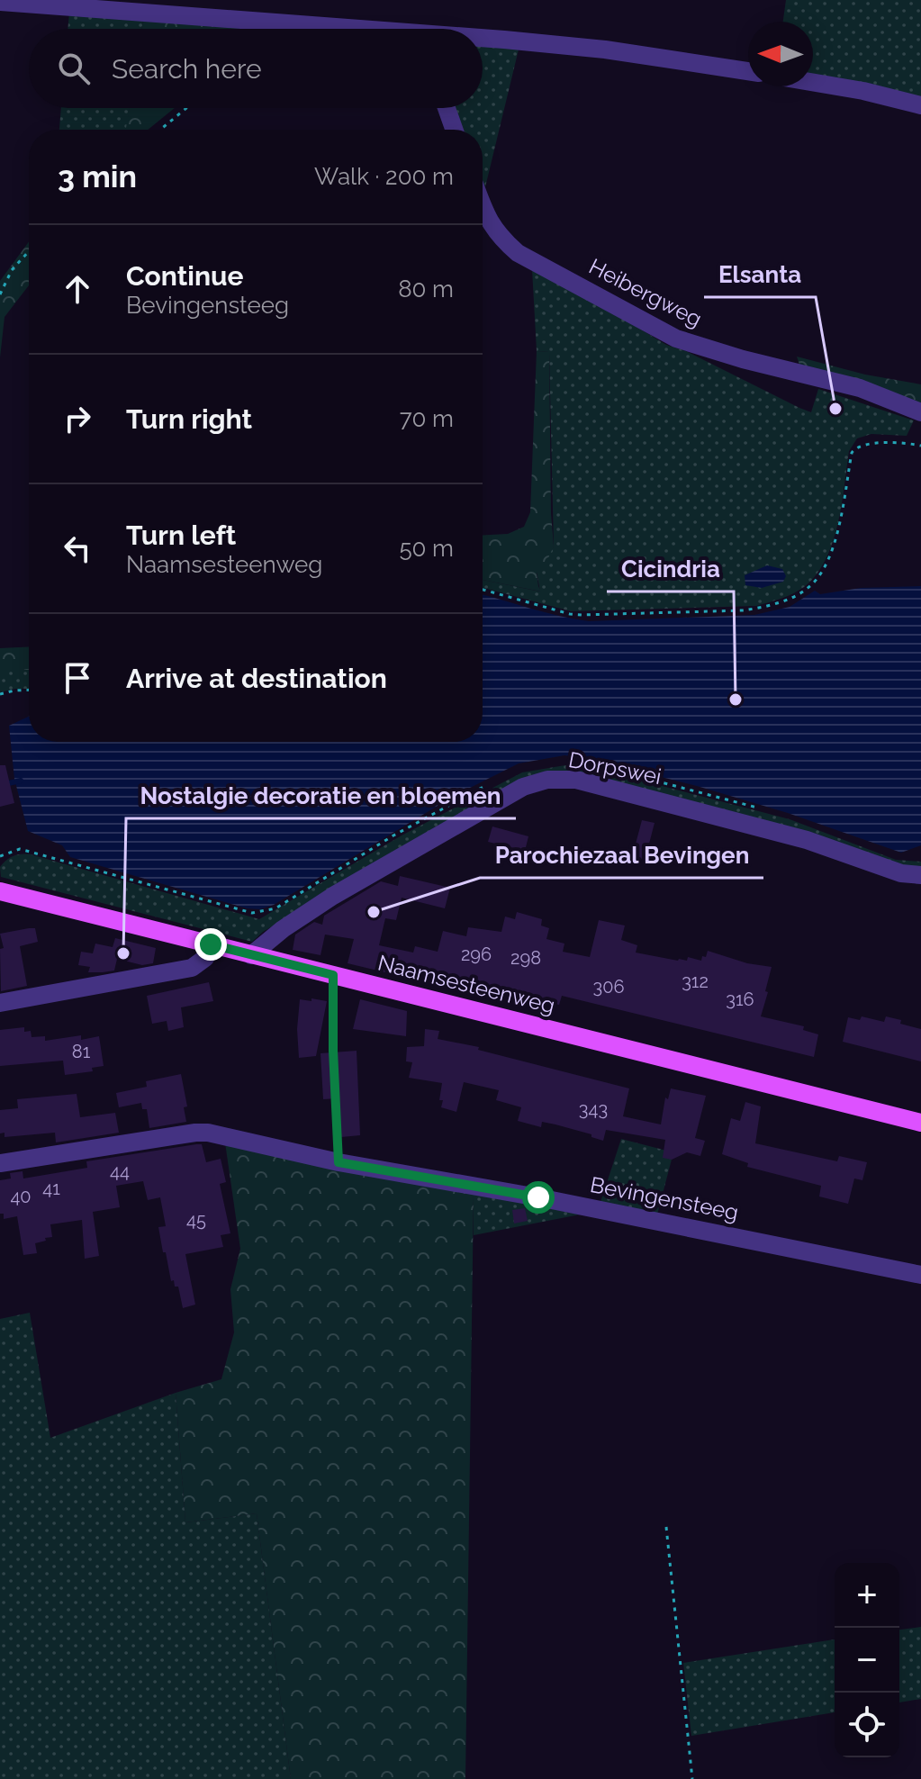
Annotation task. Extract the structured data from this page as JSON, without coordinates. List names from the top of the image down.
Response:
{
  "streets": {
    "main road": ["Naamsesteenweg"],
    "street": ["Heibergweg", "Dorpswei", "Bevingensteeg"]
  },
  "crossings": [
    ["Dorpswei", "Naamsesteenweg"]
  ],
  "places": [
    "Elsanta",
    "Cicindria",
    "Parochiezaal Bevingen",
    "Nostalgie decoratie en bloemen"
  ],
  "house_numbers": [
    "296",
    "298",
    "312",
    "306",
    "316",
    "81",
    "343",
    "44",
    "41",
    "40",
    "45"
  ],
  "north": "left",
  "page": {
    "search": "Search here",
    "heading": ["3 min", "Walk · 200 m"],
    "list": [
      ["Continue", "Bevingensteeg", "80 m"],
      ["Turn right", "70 m"],
      ["Turn left", "Naamsesteenweg", "50 m"],
      "Arrive at destination"
    ],
    "map_buttons": ["+", "−"]
  }
}
